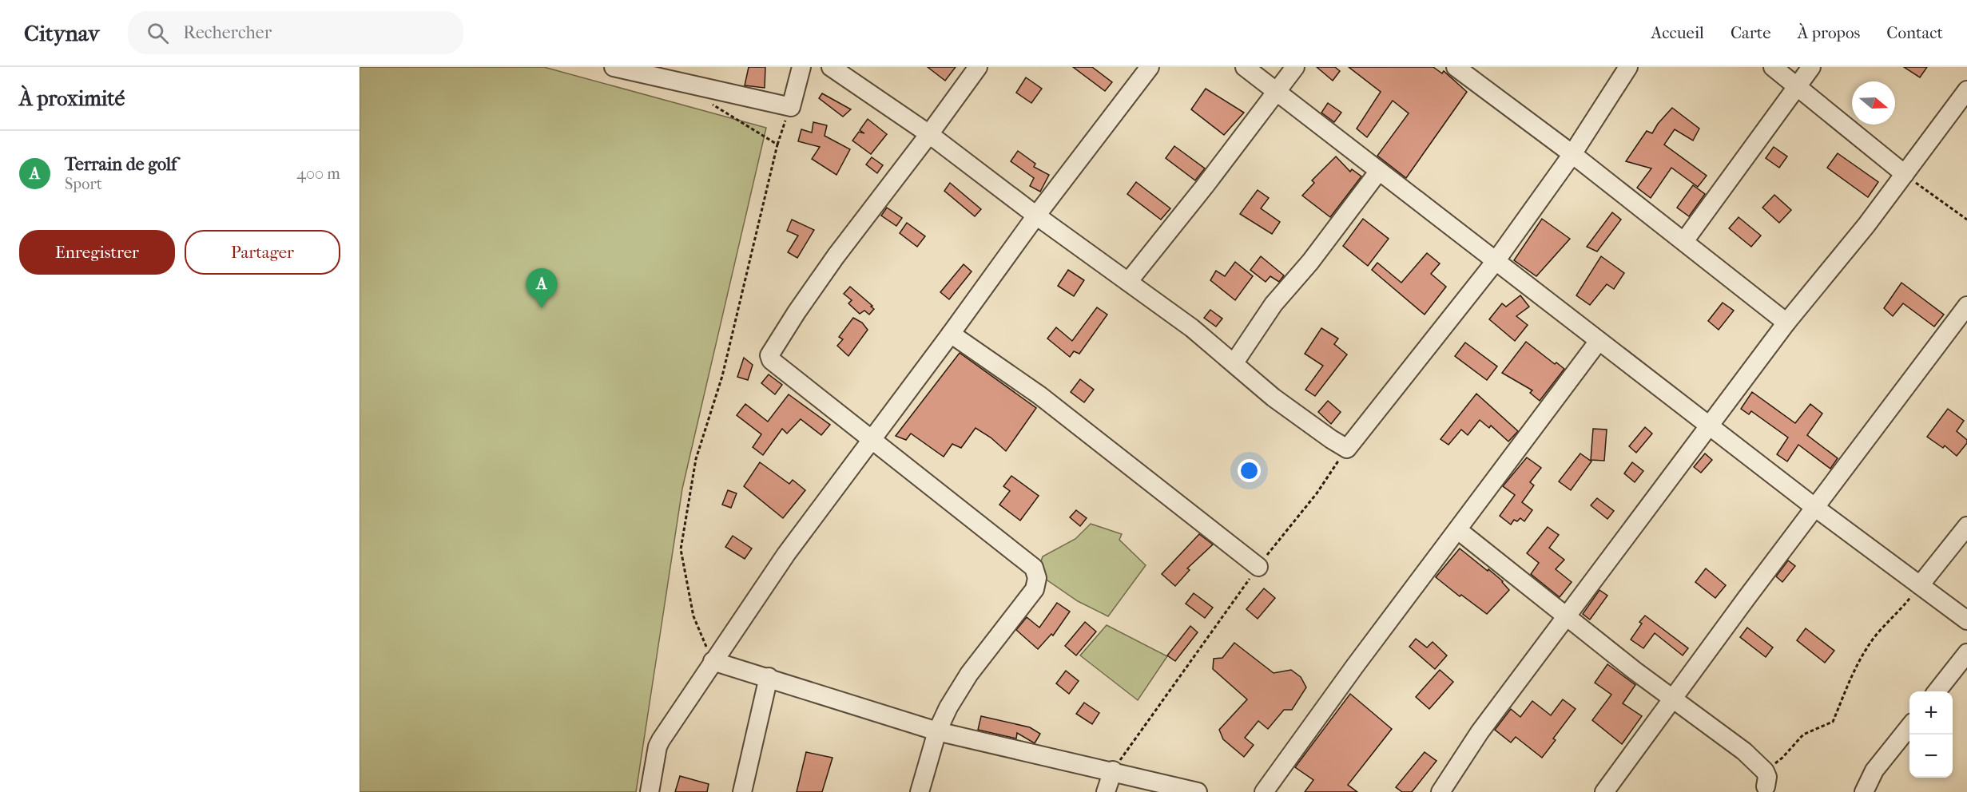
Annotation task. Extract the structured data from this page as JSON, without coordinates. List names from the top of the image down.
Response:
{
  "north": "right",
  "page": {
    "header": "Citynav",
    "search": "Rechercher",
    "nav": [
      "Accueil",
      "Carte",
      "À propos",
      "Contact"
    ],
    "heading": "À proximité",
    "list": [
      {
        "mark": "A",
        "name": "Terrain de golf",
        "note": "Sport",
        "value": "400 m"
      }
    ],
    "buttons": ["Enregistrer", "Partager"],
    "pins": "A",
    "map_buttons": ["+", "−"]
  }
}
